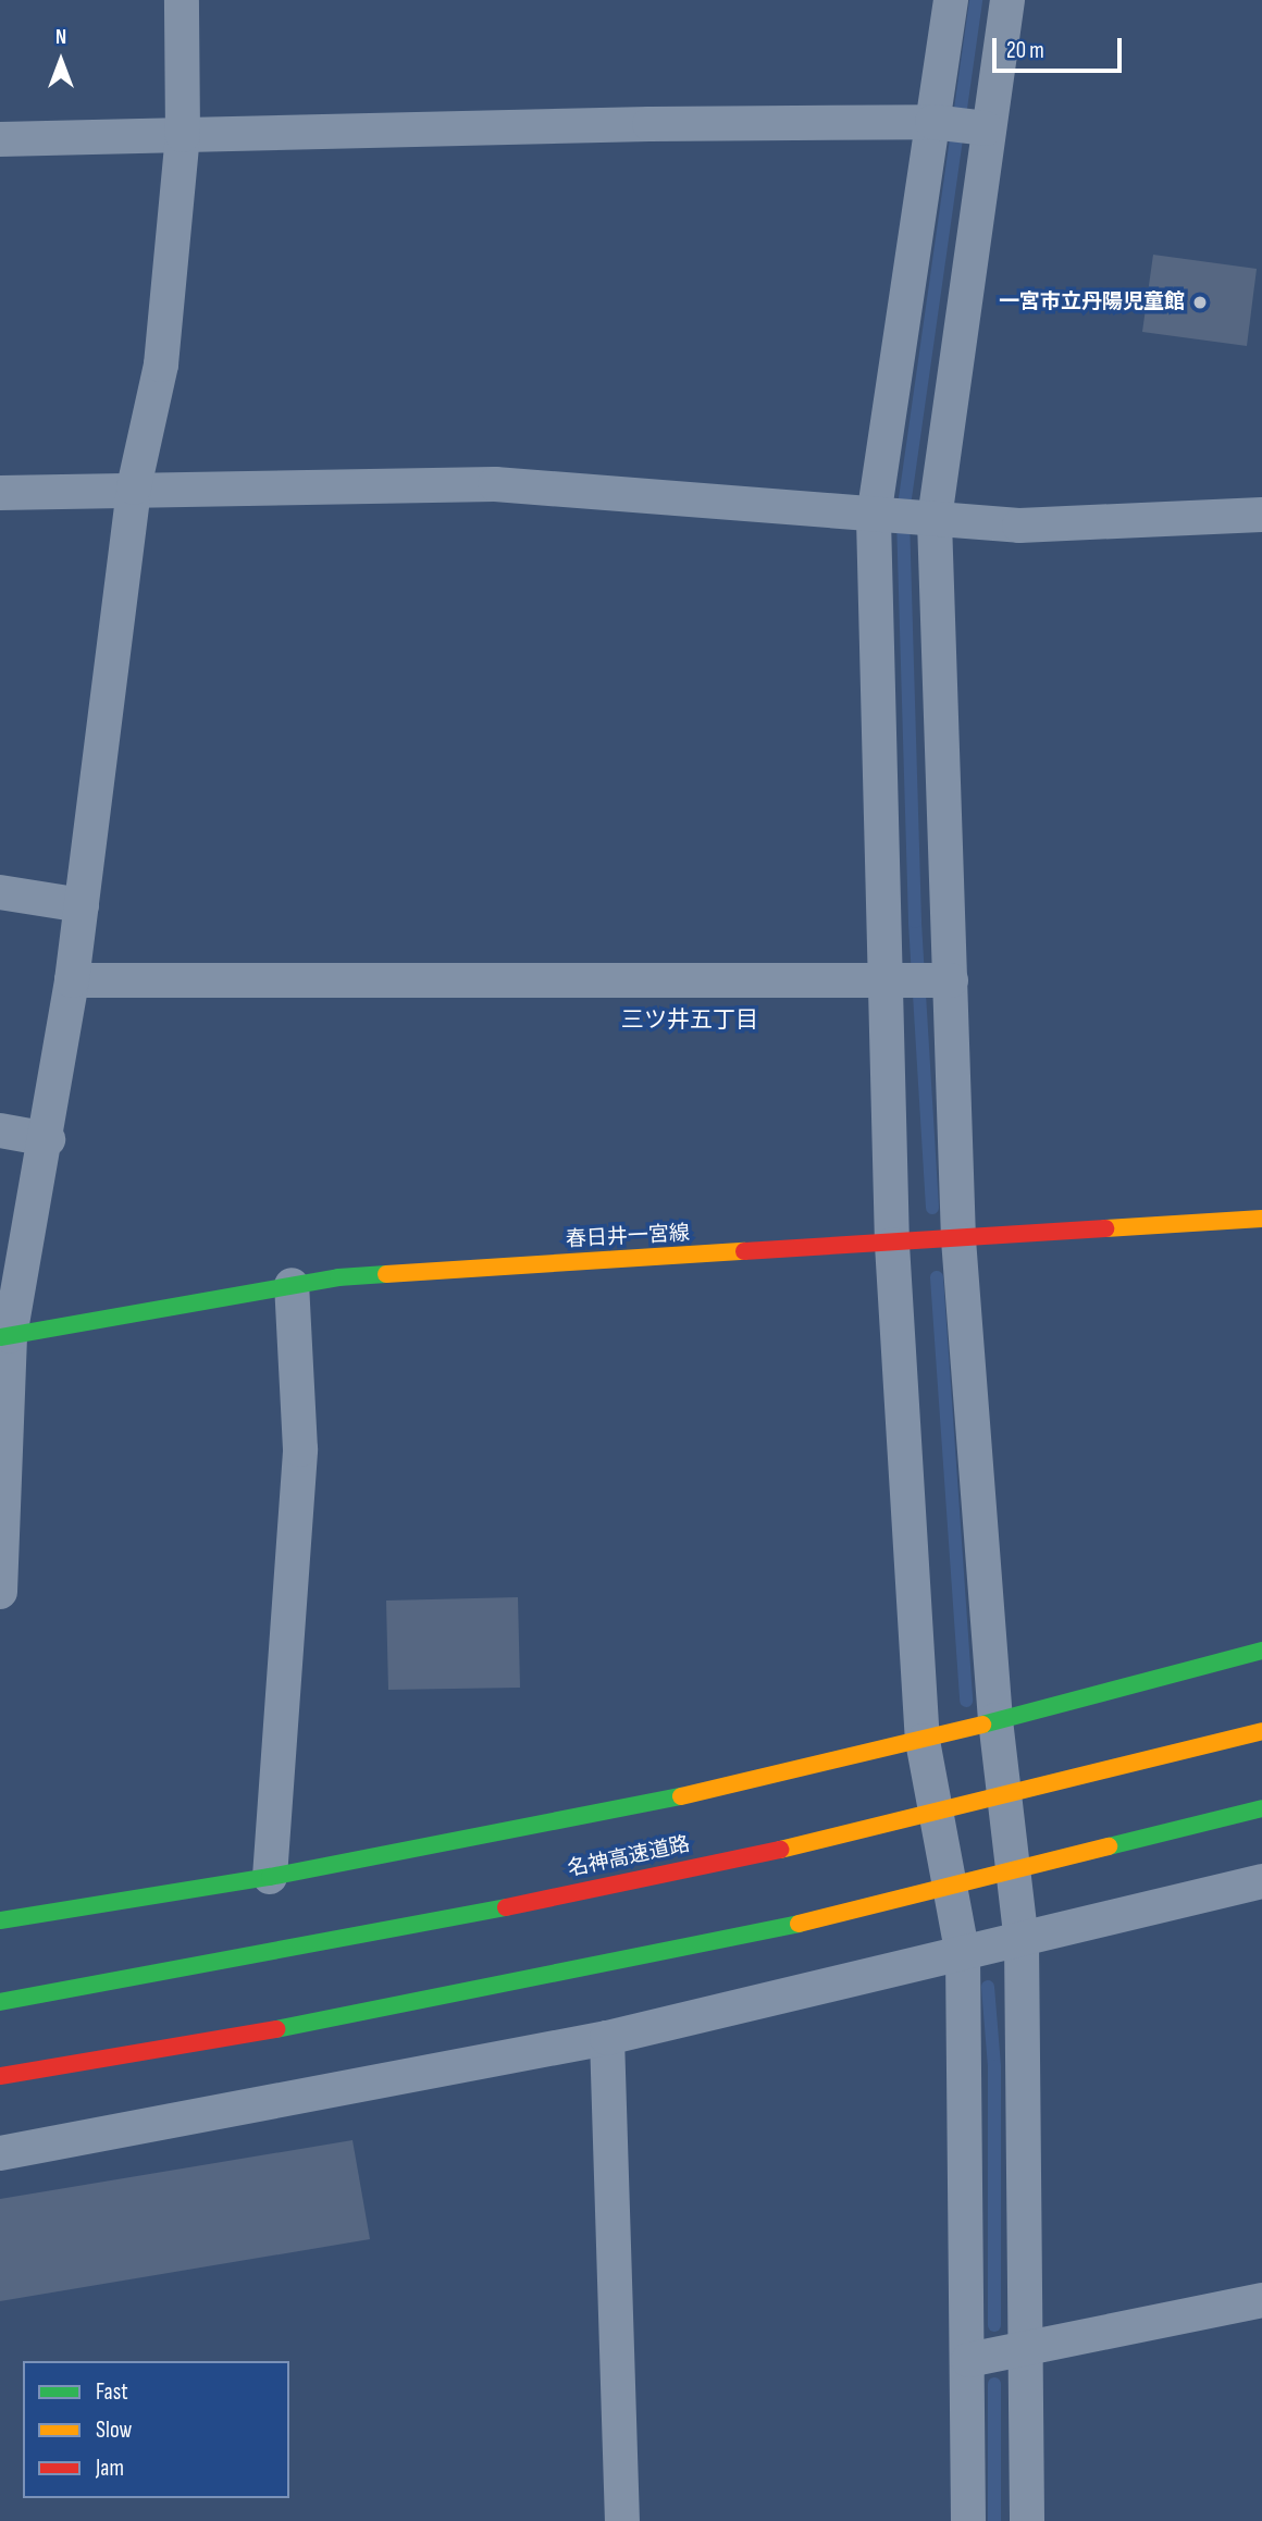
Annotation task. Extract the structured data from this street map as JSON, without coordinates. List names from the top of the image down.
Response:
{
  "streets": {
    "main road": ["春日井一宮線", "名神高速道路"]
  },
  "districts": ["三ツ井五丁目"],
  "places": ["一宮市立丹陽児童館"],
  "legend": ["Fast", "Slow", "Jam"],
  "scale_bar": "20 m",
  "north": "top"
}
